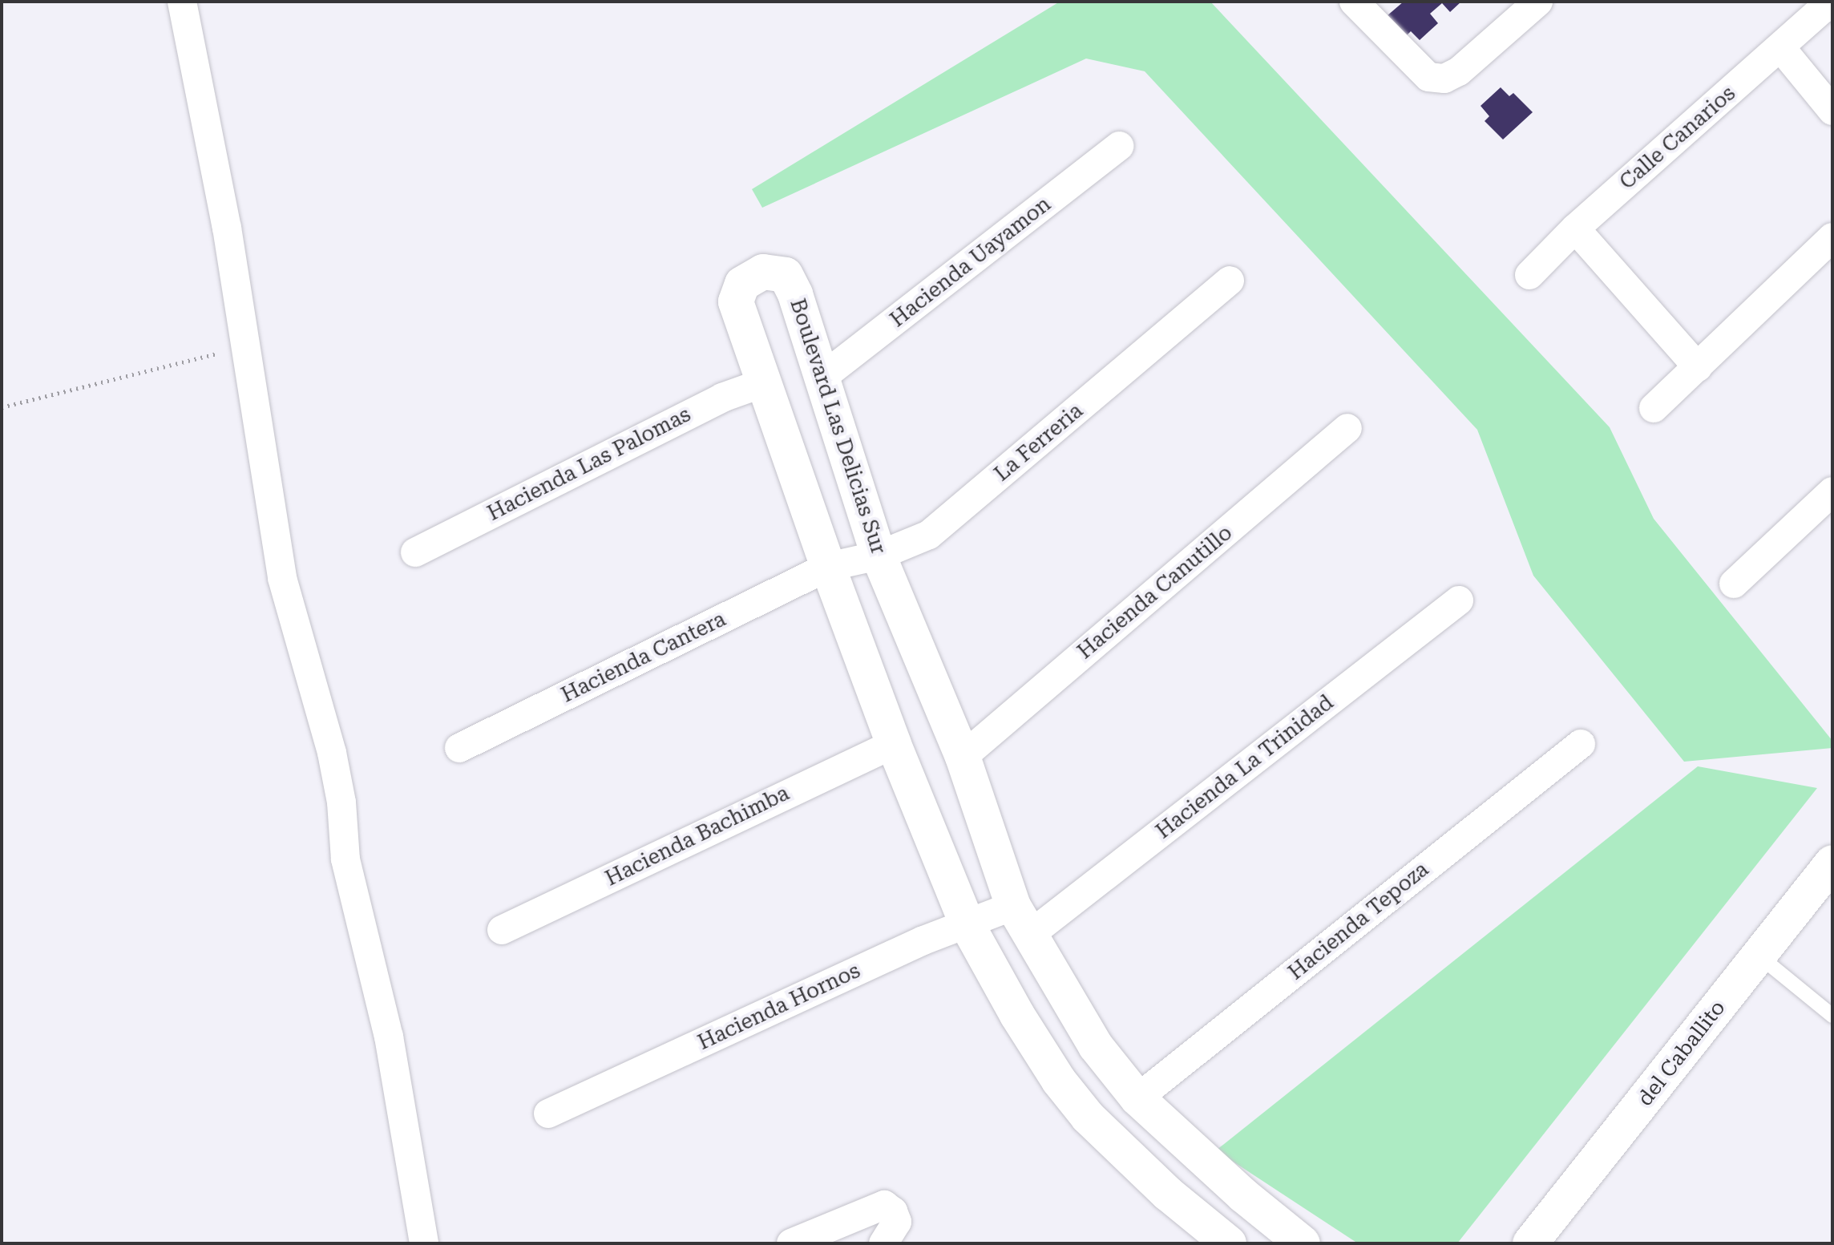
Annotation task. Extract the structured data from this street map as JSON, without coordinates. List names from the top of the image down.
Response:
{
  "streets": {
    "street": [
      "Calle Canarios",
      "Hacienda Uayamon",
      "Boulevard Las Delicias Sur",
      "La Ferreria",
      "Hacienda Las Palomas",
      "Hacienda Canutillo",
      "Hacienda Cantera",
      "Hacienda La Trinidad",
      "Hacienda Bachimba",
      "Hacienda Tepoza",
      "Hacienda Hornos",
      "del Caballito"
    ]
  },
  "crossings": [
    ["Hacienda Uayamon", "Boulevard Las Delicias Sur"],
    ["Boulevard Las Delicias Sur", "La Ferreria"],
    ["Boulevard Las Delicias Sur", "Hacienda Las Palomas"],
    ["Boulevard Las Delicias Sur", "Hacienda Canutillo"],
    ["Boulevard Las Delicias Sur", "Hacienda Cantera"],
    ["Boulevard Las Delicias Sur", "Hacienda La Trinidad"],
    ["Boulevard Las Delicias Sur", "Hacienda Bachimba"],
    ["Boulevard Las Delicias Sur", "Hacienda Tepoza"],
    ["Boulevard Las Delicias Sur", "Hacienda Hornos"],
    ["La Ferreria", "Hacienda Cantera"],
    ["Hacienda La Trinidad", "Hacienda Hornos"]
  ]
}
